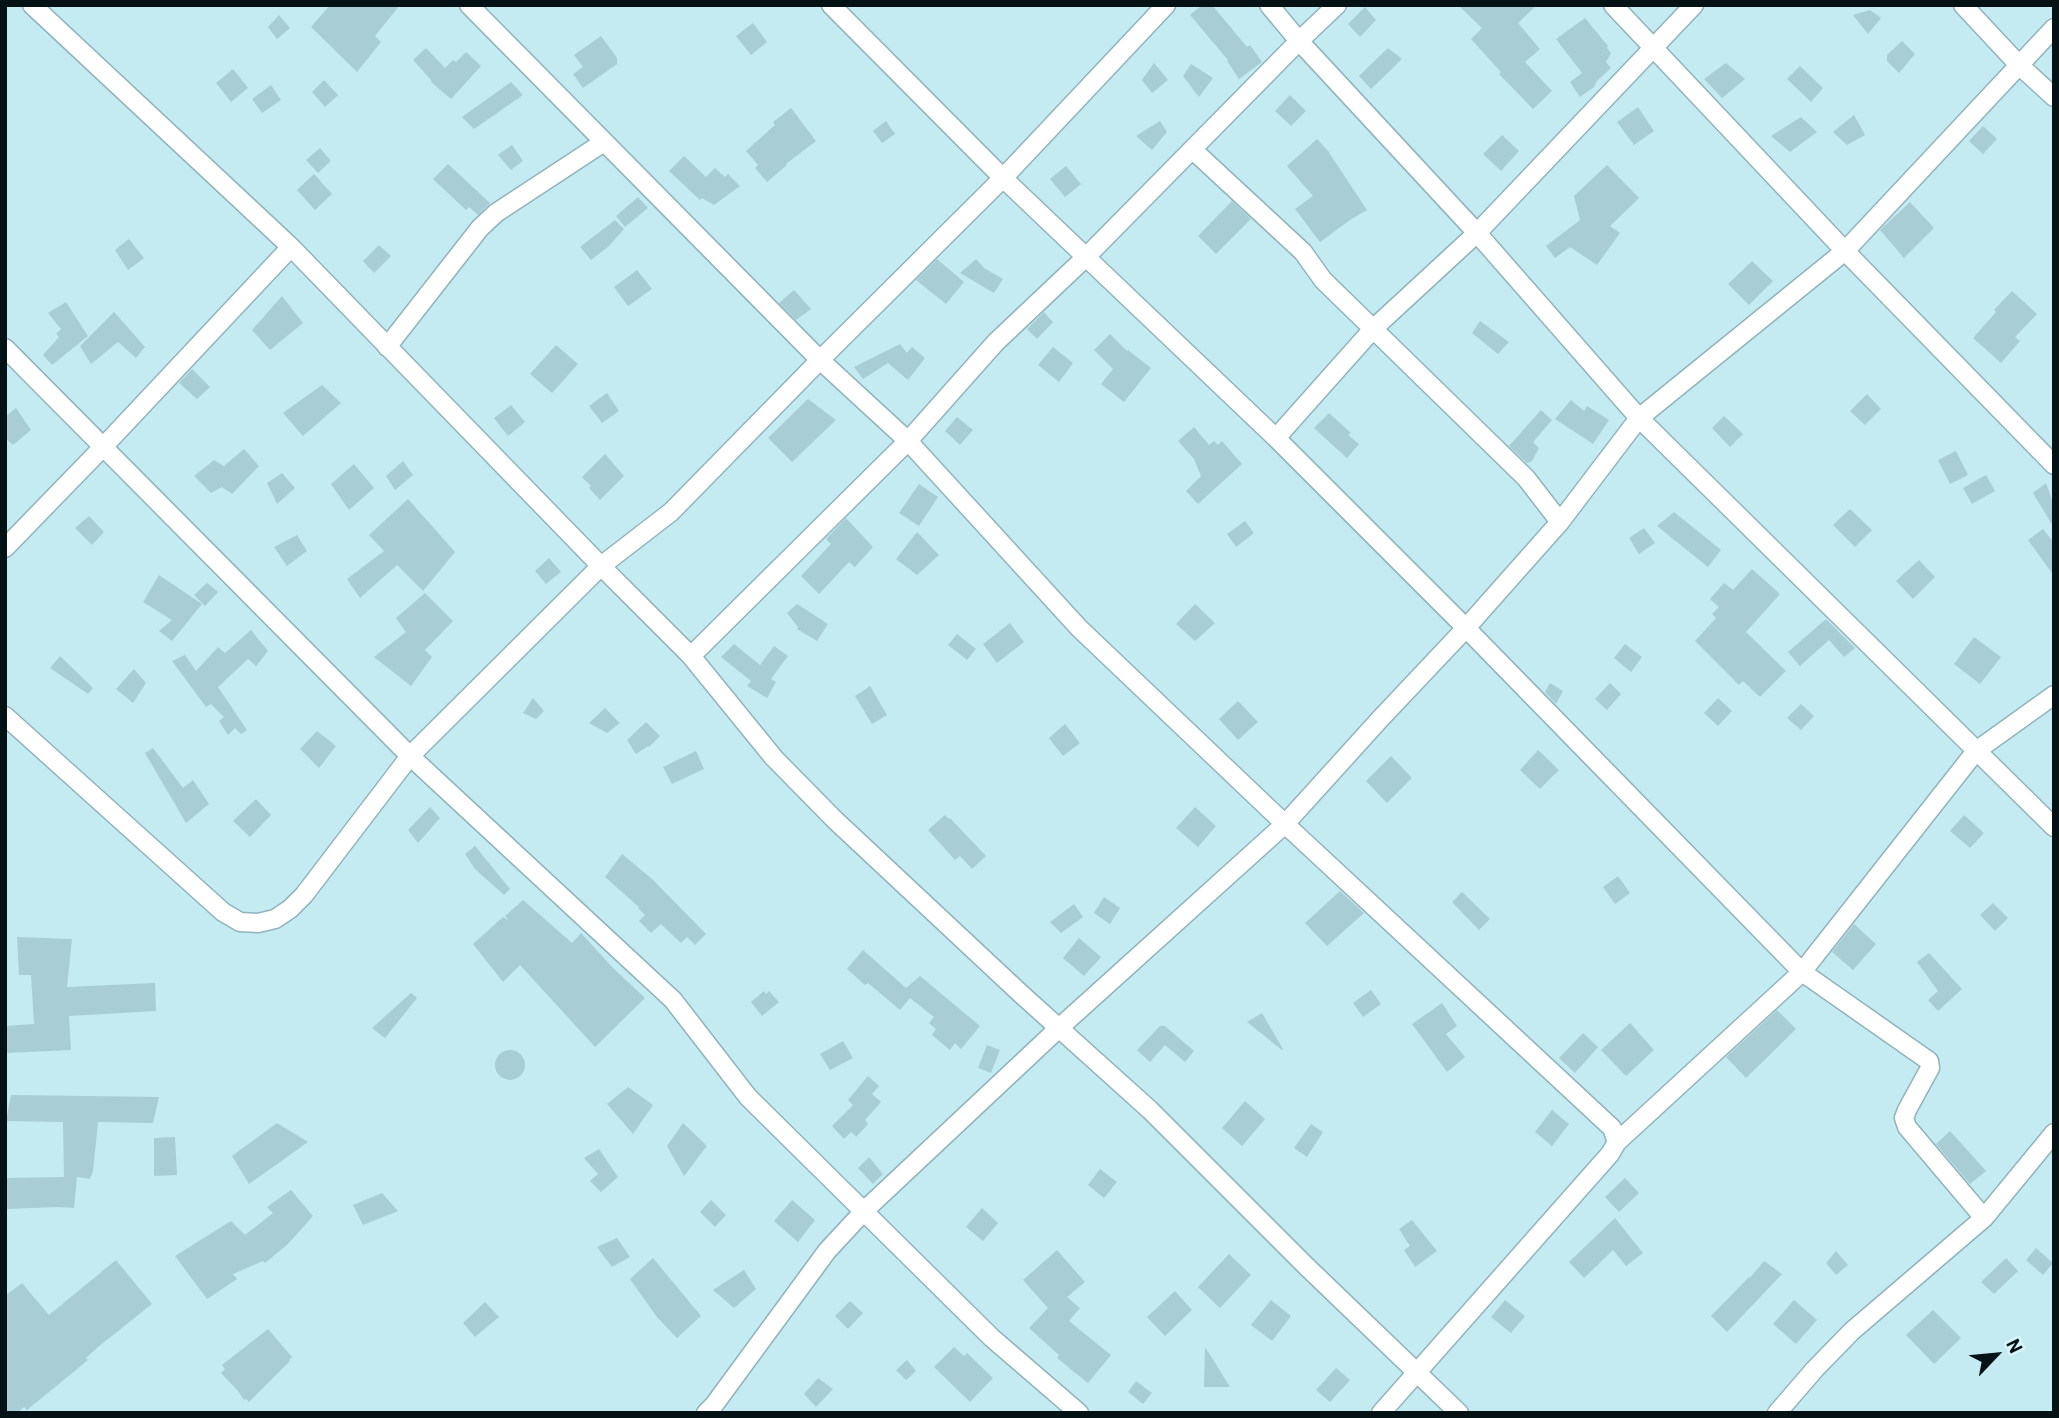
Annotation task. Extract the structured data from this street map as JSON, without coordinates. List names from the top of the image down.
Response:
{
  "north": "top right"
}
